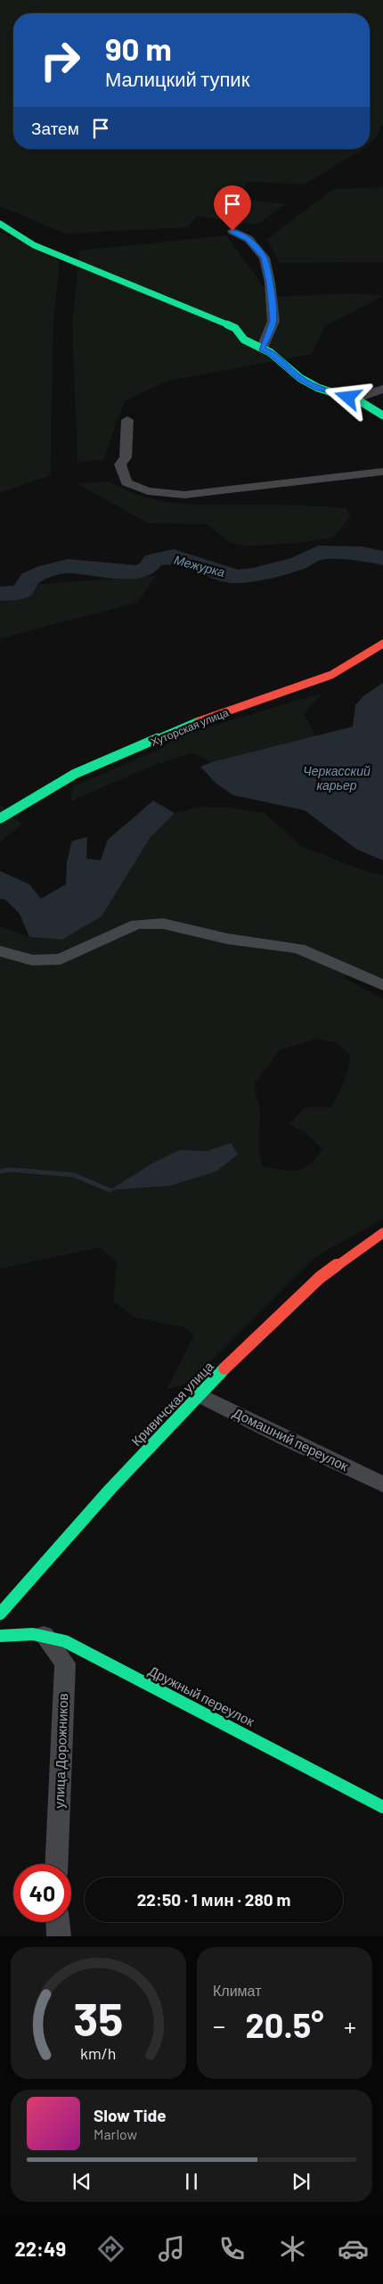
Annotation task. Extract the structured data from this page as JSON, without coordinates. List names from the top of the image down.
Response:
{
  "streets": {
    "street": [
      "Хуторская улица",
      "Кривичская улица",
      "Домашний переулок",
      "Дружный переулок",
      "улица Дорожников"
    ]
  },
  "crossings": [
    ["Кривичская улица", "Домашний переулок"],
    ["Дружный переулок", "улица Дорожников"]
  ],
  "water": ["Межурка", "Черкасский карьер"],
  "page": {
    "turn": ["90 m", "Малицкий тупик"],
    "then": "Затем",
    "limit": "40",
    "trip": "22:50 · 1 мин · 280 m",
    "tile": "Климат",
    "heat": ["−", "20.5°", "+"],
    "song": ["Slow Tide", "Marlow"],
    "tabs": "22:49",
    "gauge": ["35", "km/h"]
  }
}
